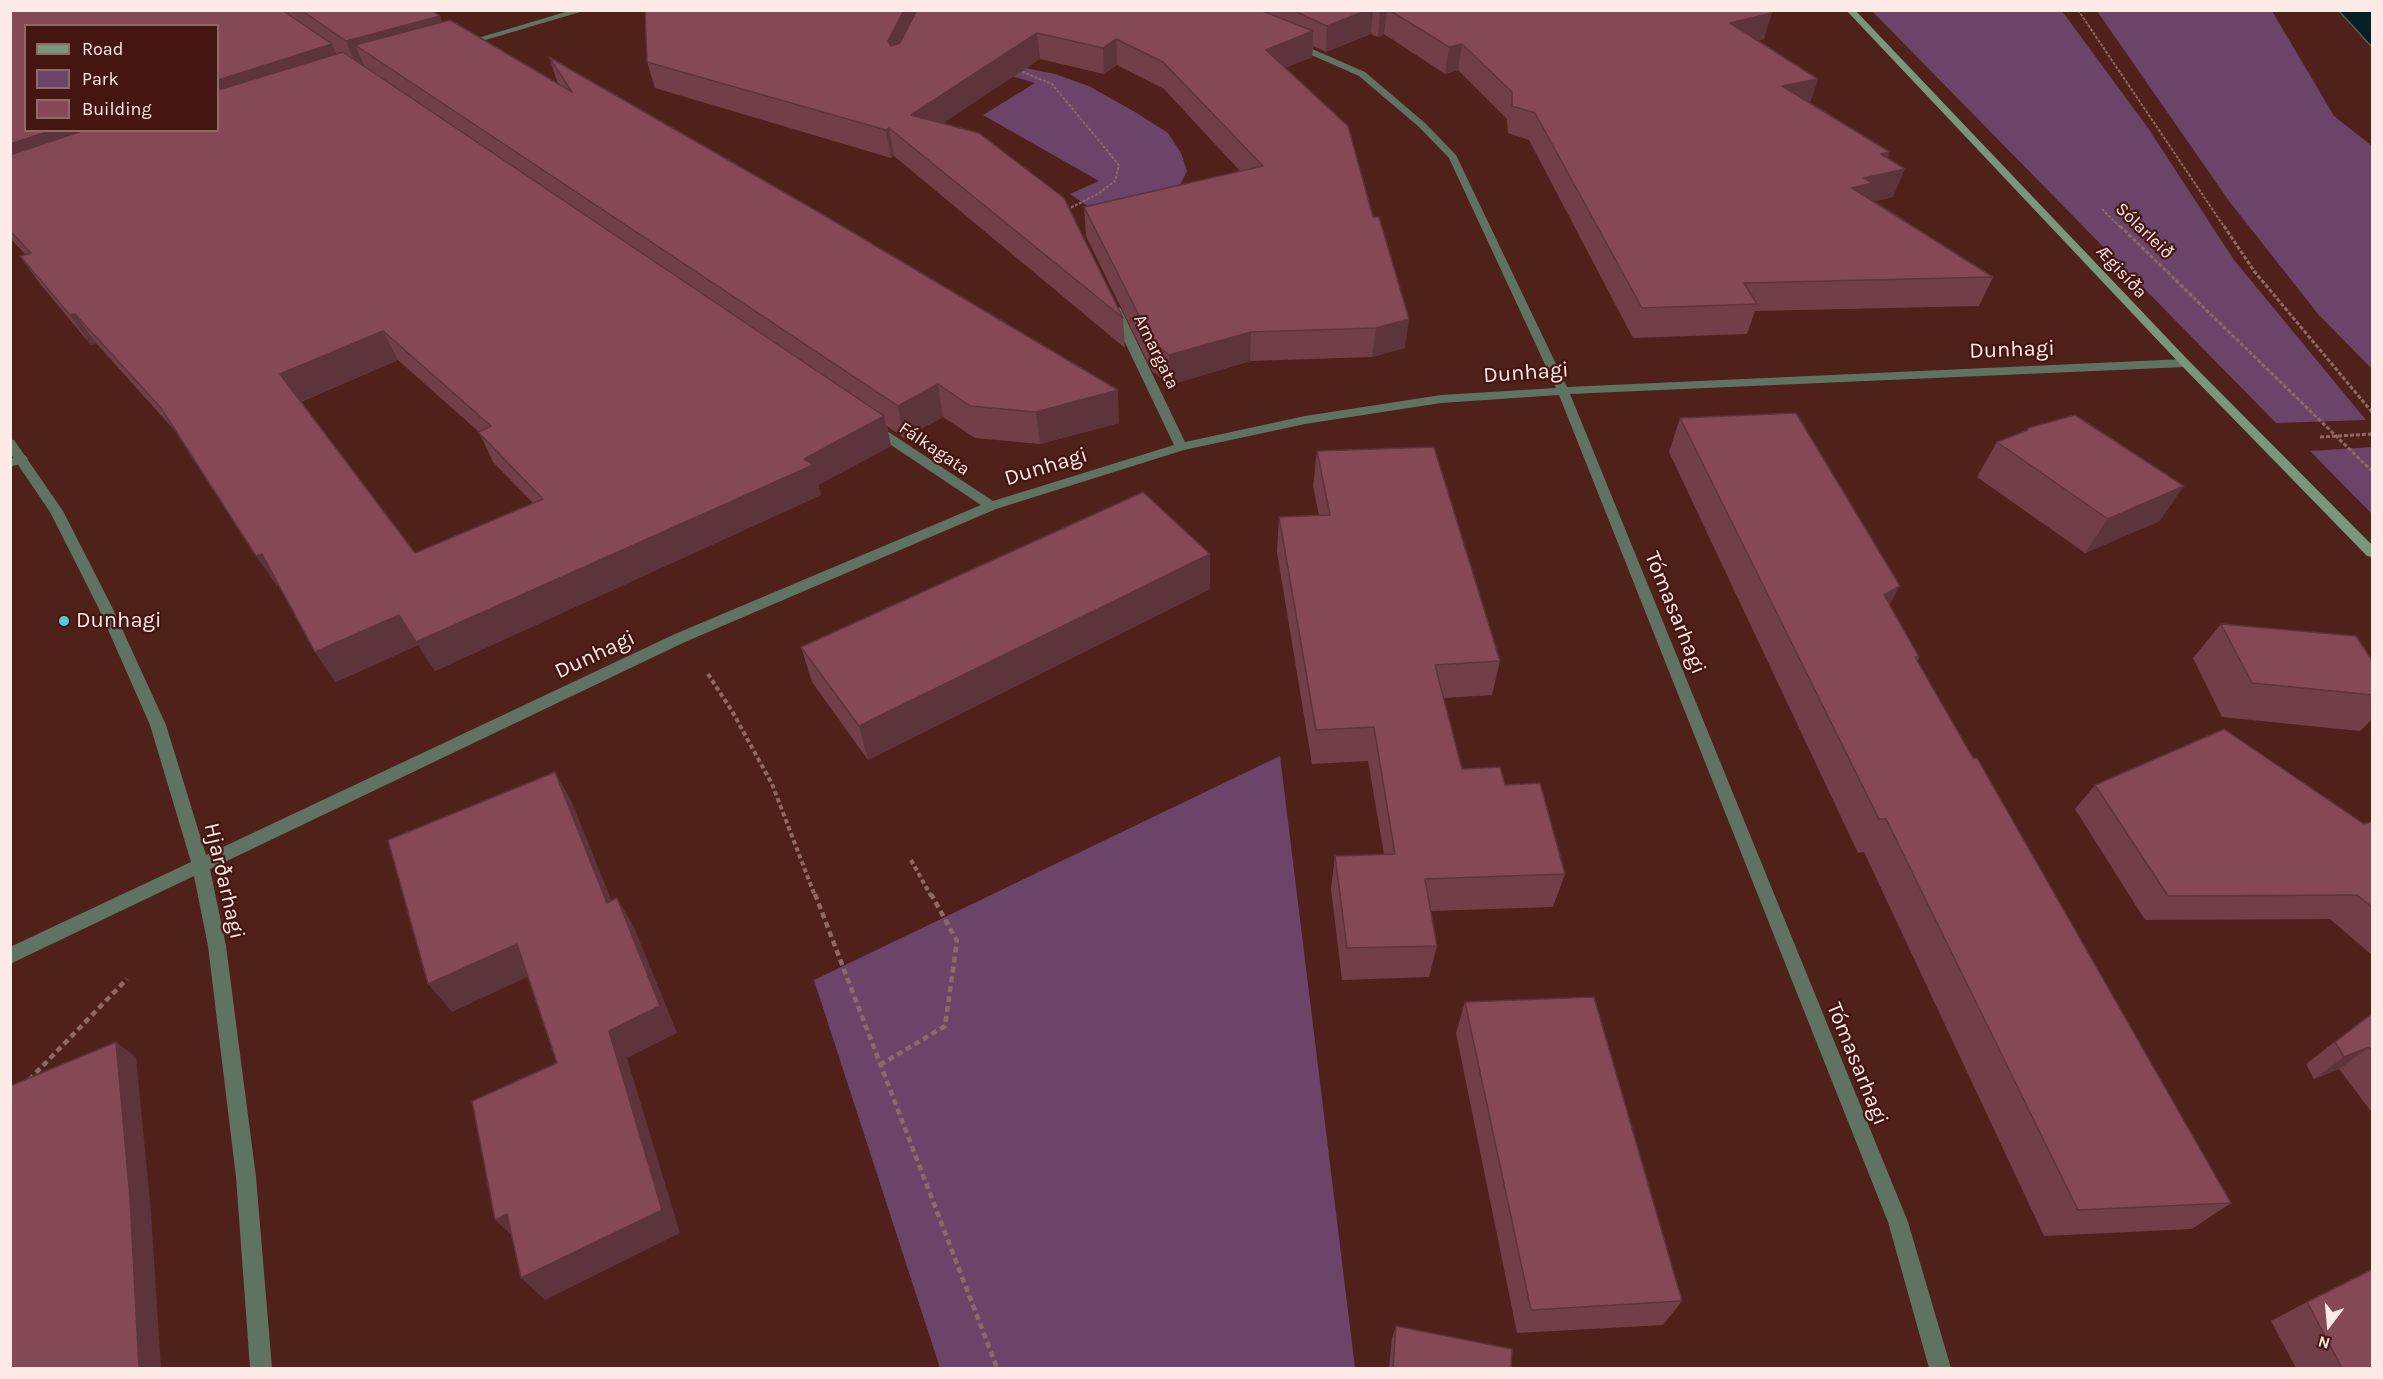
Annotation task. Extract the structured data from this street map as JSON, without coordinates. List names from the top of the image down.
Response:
{
  "streets": {
    "street": [
      "Ægisíða",
      "Dunhagi",
      "Arnargata",
      "Fálkagata",
      "Tómasarhagi",
      "Hjarðarhagi"
    ],
    "path": ["Sólarleið"]
  },
  "crossings": [
    ["Ægisíða", "Dunhagi"],
    ["Dunhagi", "Arnargata"],
    ["Dunhagi", "Fálkagata"],
    ["Dunhagi", "Tómasarhagi"],
    ["Dunhagi", "Hjarðarhagi"]
  ],
  "places": ["Dunhagi"],
  "legend": ["Road", "Park", "Building"],
  "north": "bottom"
}
